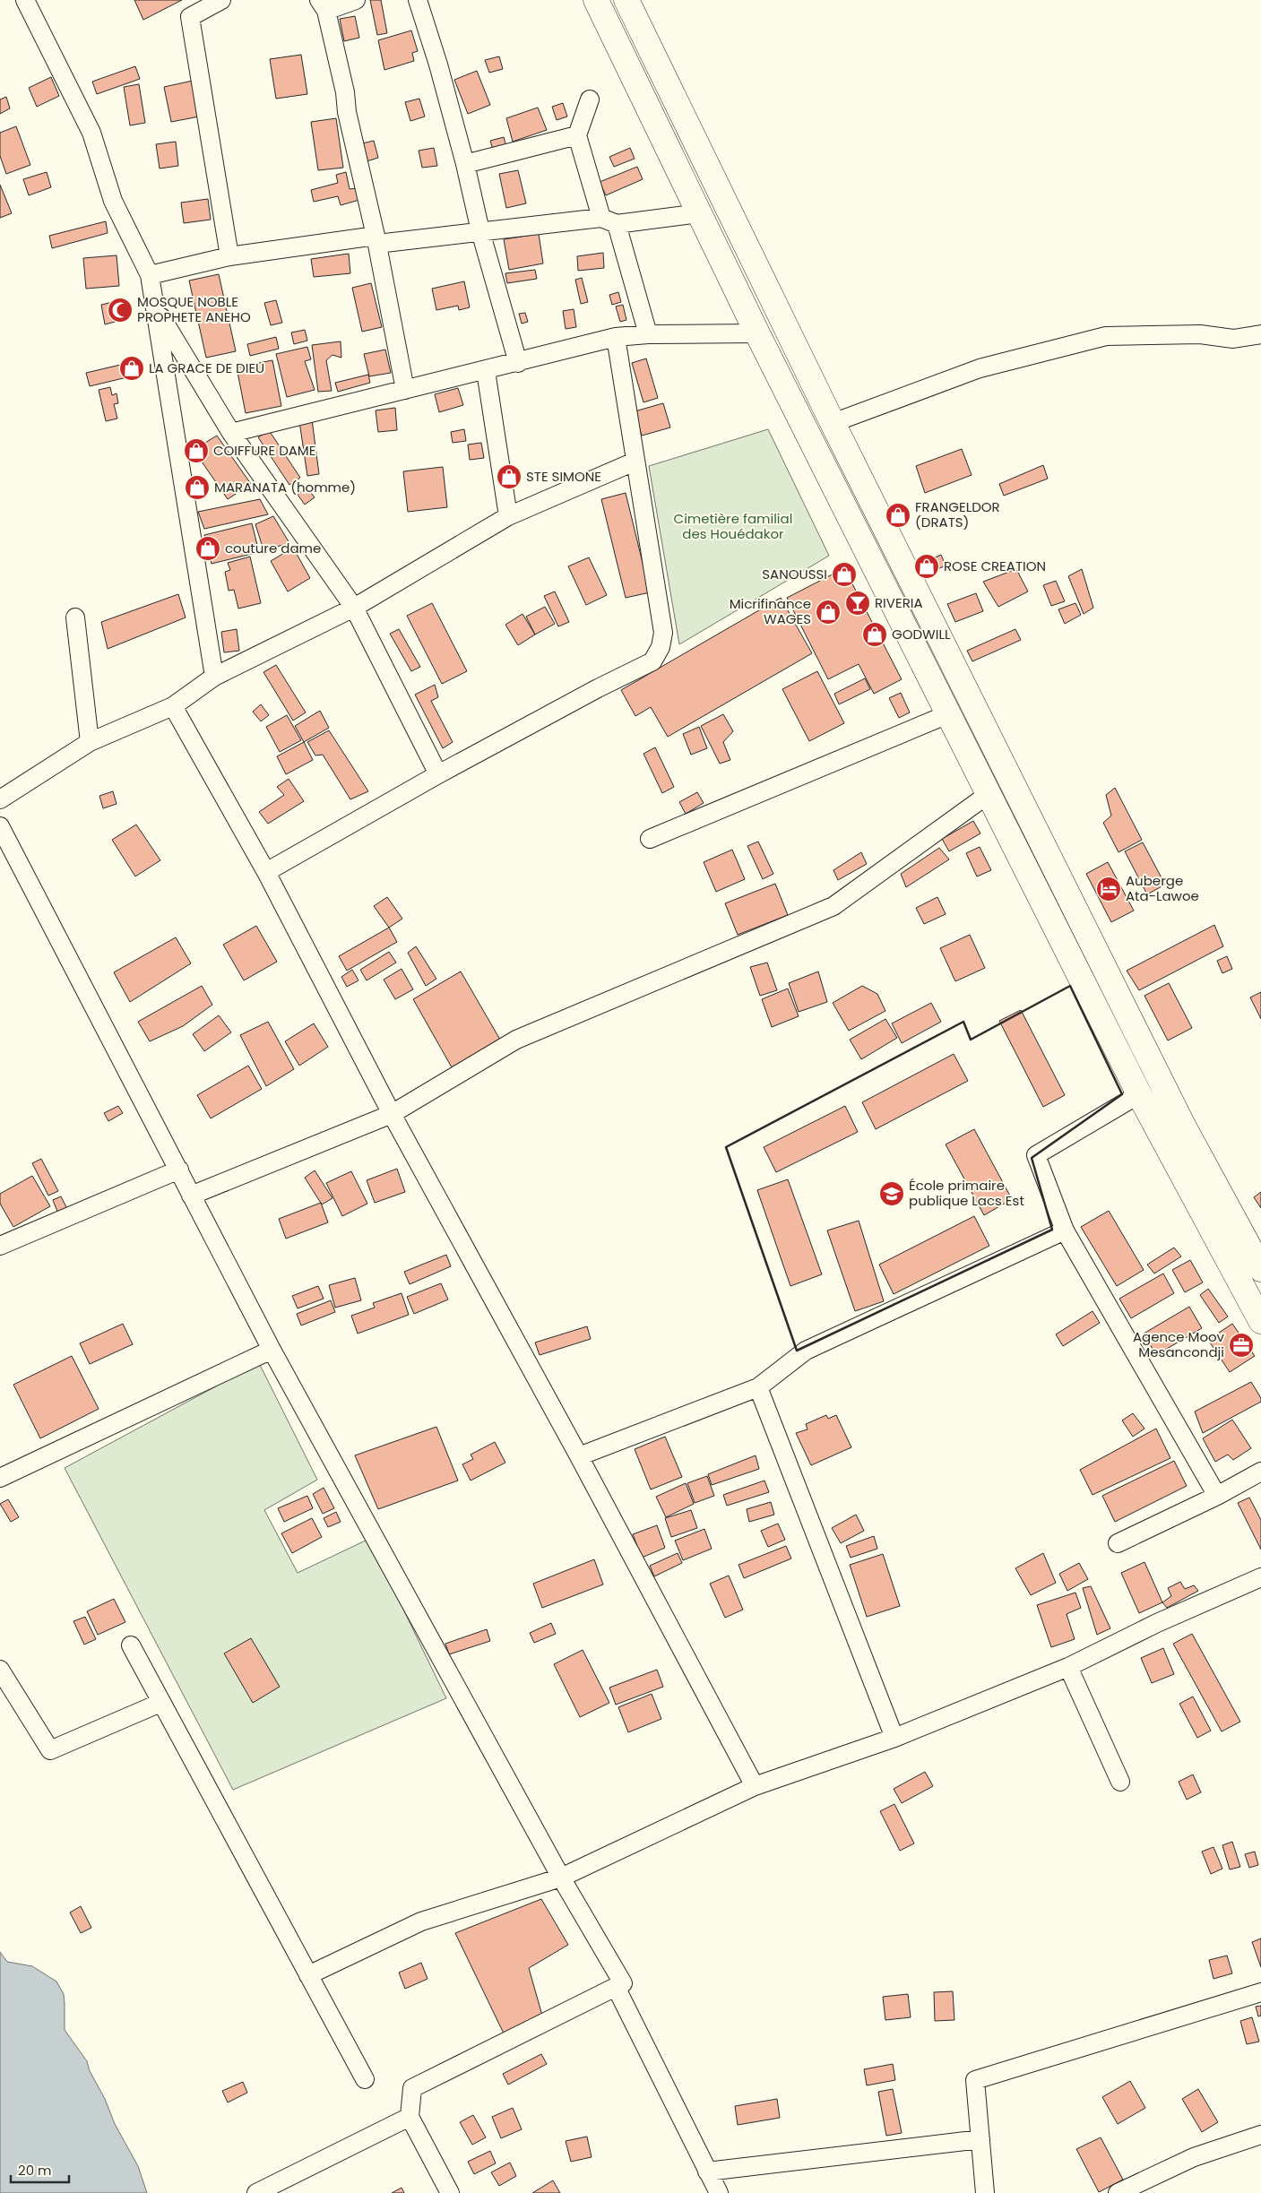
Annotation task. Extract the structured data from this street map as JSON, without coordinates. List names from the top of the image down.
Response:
{
  "parks": ["Cimetière familial des Houédakor"],
  "places": {
    "mosque": ["MOSQUE NOBLE PROPHETE ANEHO"],
    "shop": [
      "LA GRACE DE DIEU",
      "COIFFURE DAME",
      "STE SIMONE",
      "MARANATA (homme)",
      "FRANGELDOR (DRATS)",
      "couture dame",
      "ROSE CREATION",
      "SANOUSSI",
      "Micrifinance WAGES",
      "GODWILL"
    ],
    "bar": ["RIVERIA"],
    "hotel": ["Auberge Ata-Lawoe"],
    "school or university": ["École primaire publique Lacs Est"],
    "office": ["Agence Moov Mesancondji"]
  },
  "scale_bar": "20 m"
}
